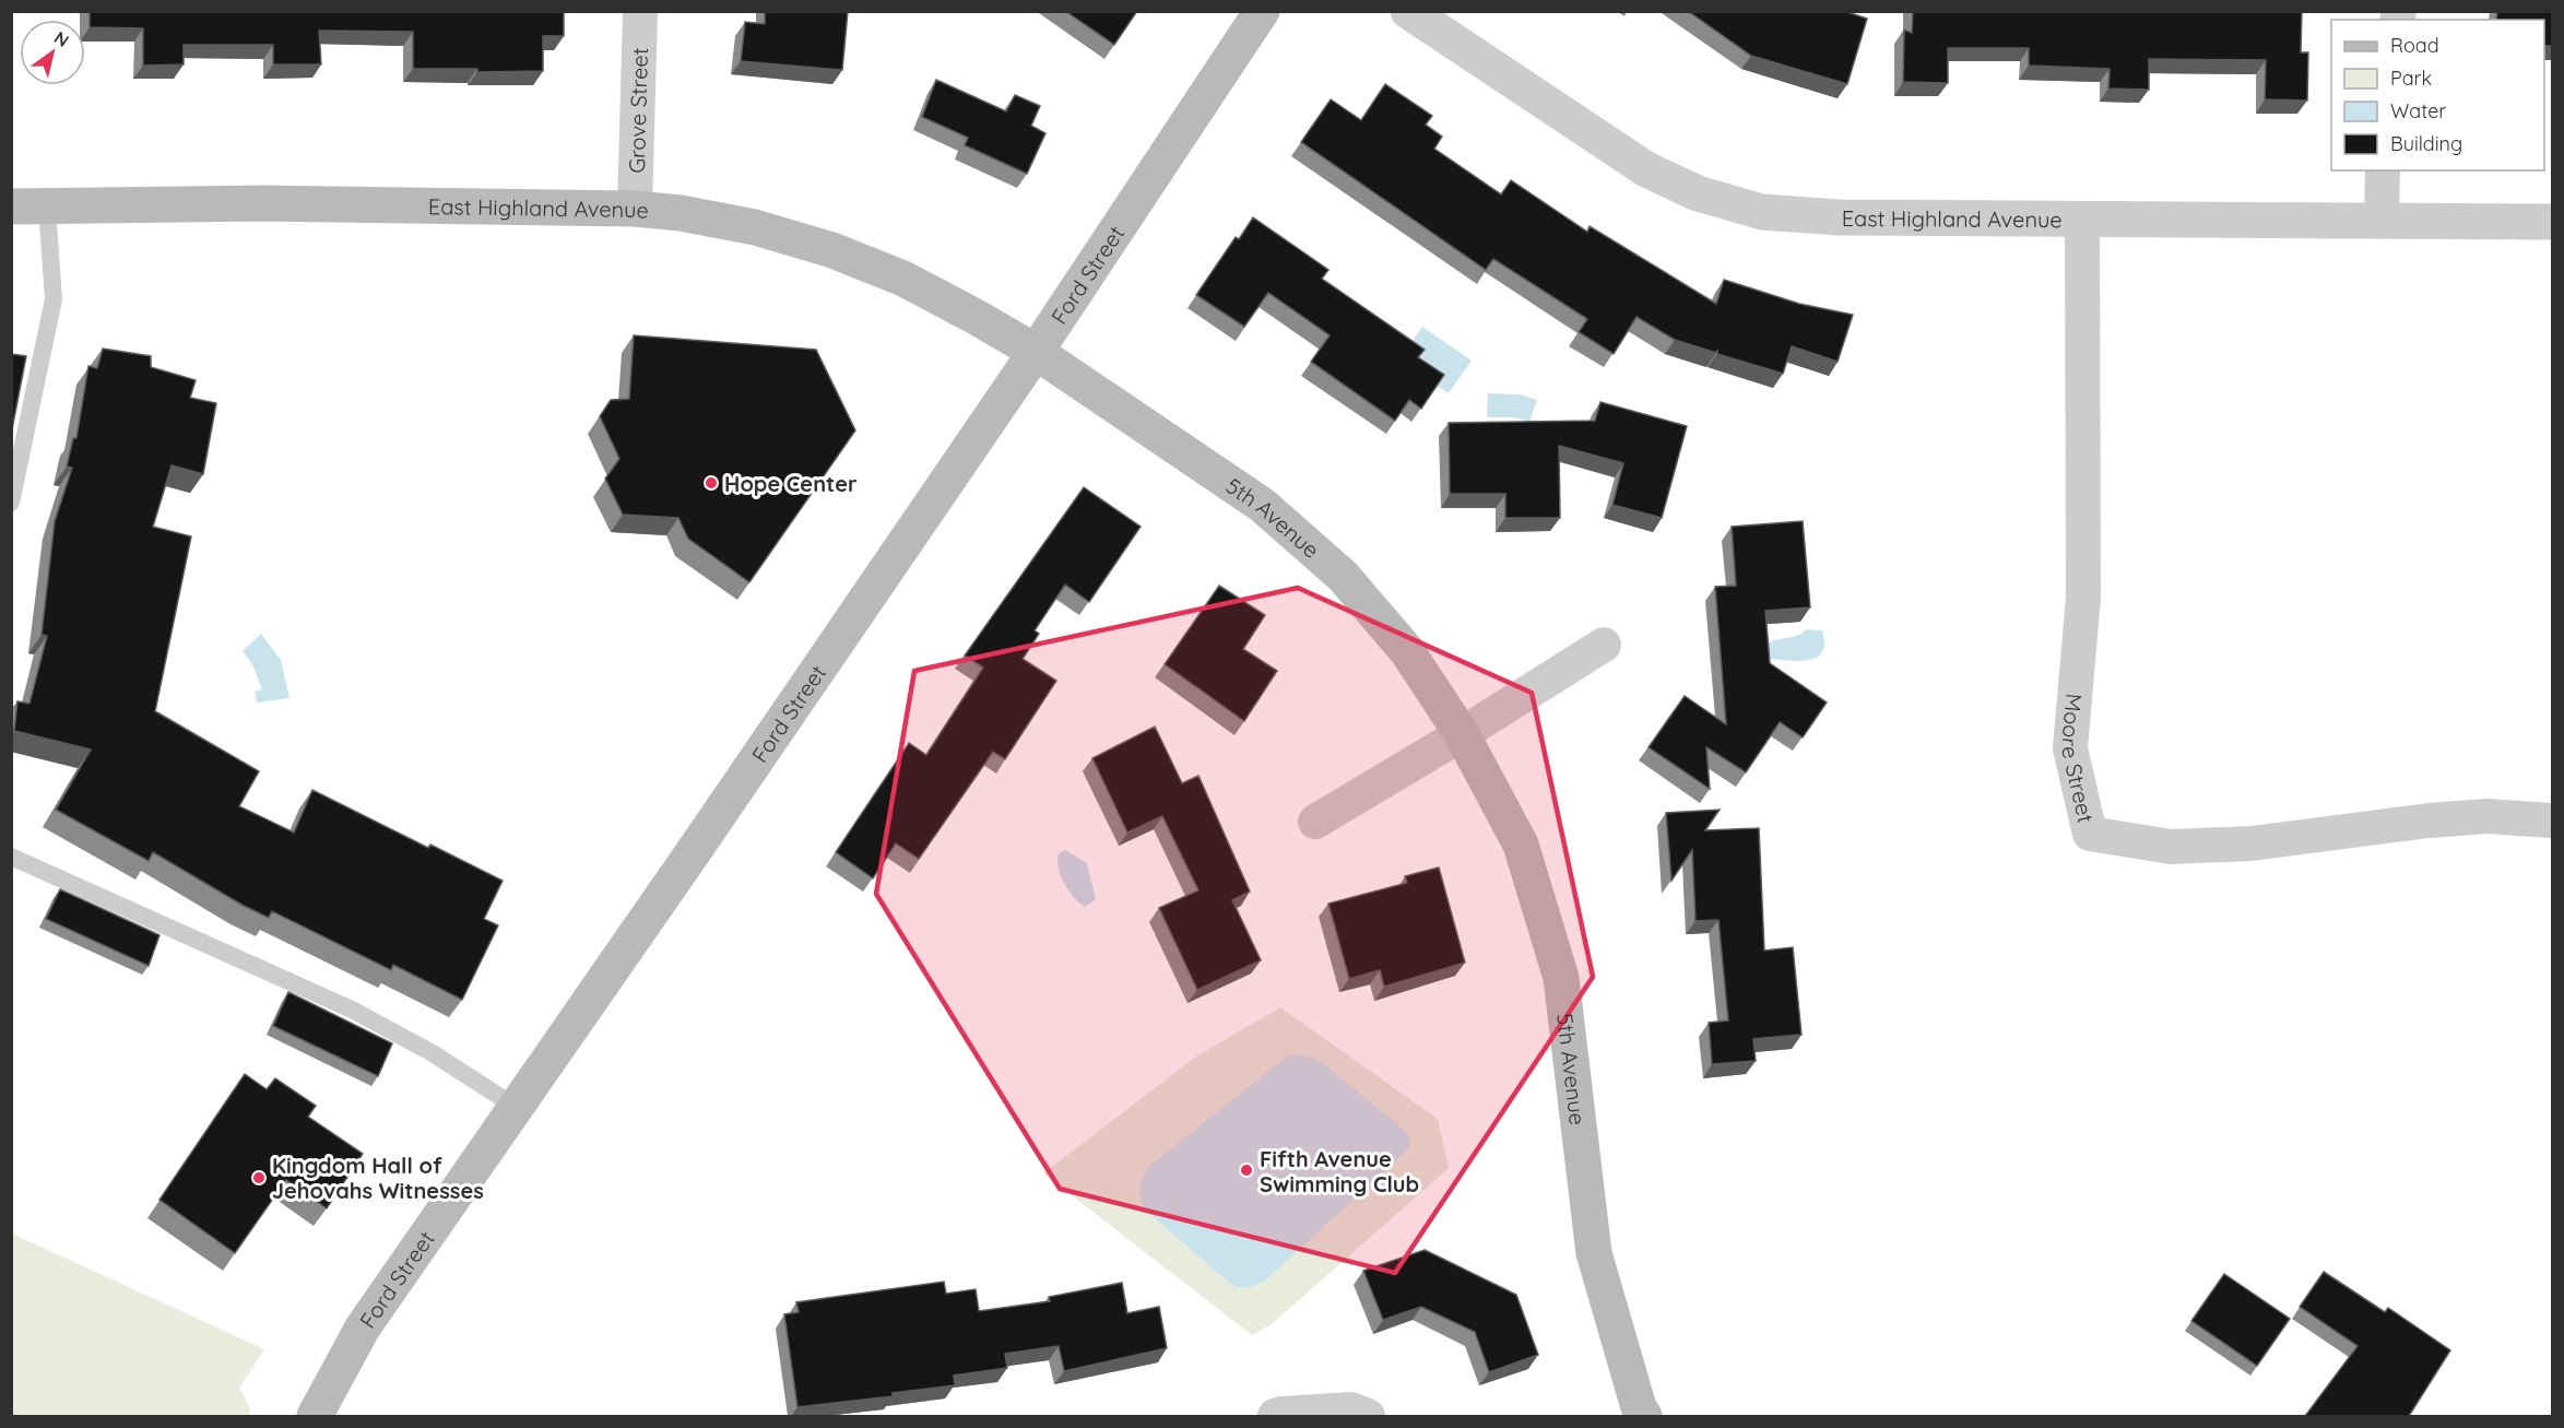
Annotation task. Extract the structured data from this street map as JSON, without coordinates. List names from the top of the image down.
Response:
{
  "streets": {
    "main road": ["East Highland Avenue", "Ford Street", "5th Avenue"],
    "street": ["Grove Street", "Moore Street"]
  },
  "crossings": [
    ["Grove Street", "East Highland Avenue"],
    ["East Highland Avenue", "Ford Street"],
    ["East Highland Avenue", "5th Avenue"],
    ["East Highland Avenue", "Moore Street"],
    ["Ford Street", "5th Avenue"]
  ],
  "places": ["Hope Center", "Fifth Avenue Swimming Club", "Kingdom Hall of Jehovahs Witnesses"],
  "legend": [
    "Road",
    "Park",
    "Water",
    "Building"
  ],
  "north": "top right"
}
